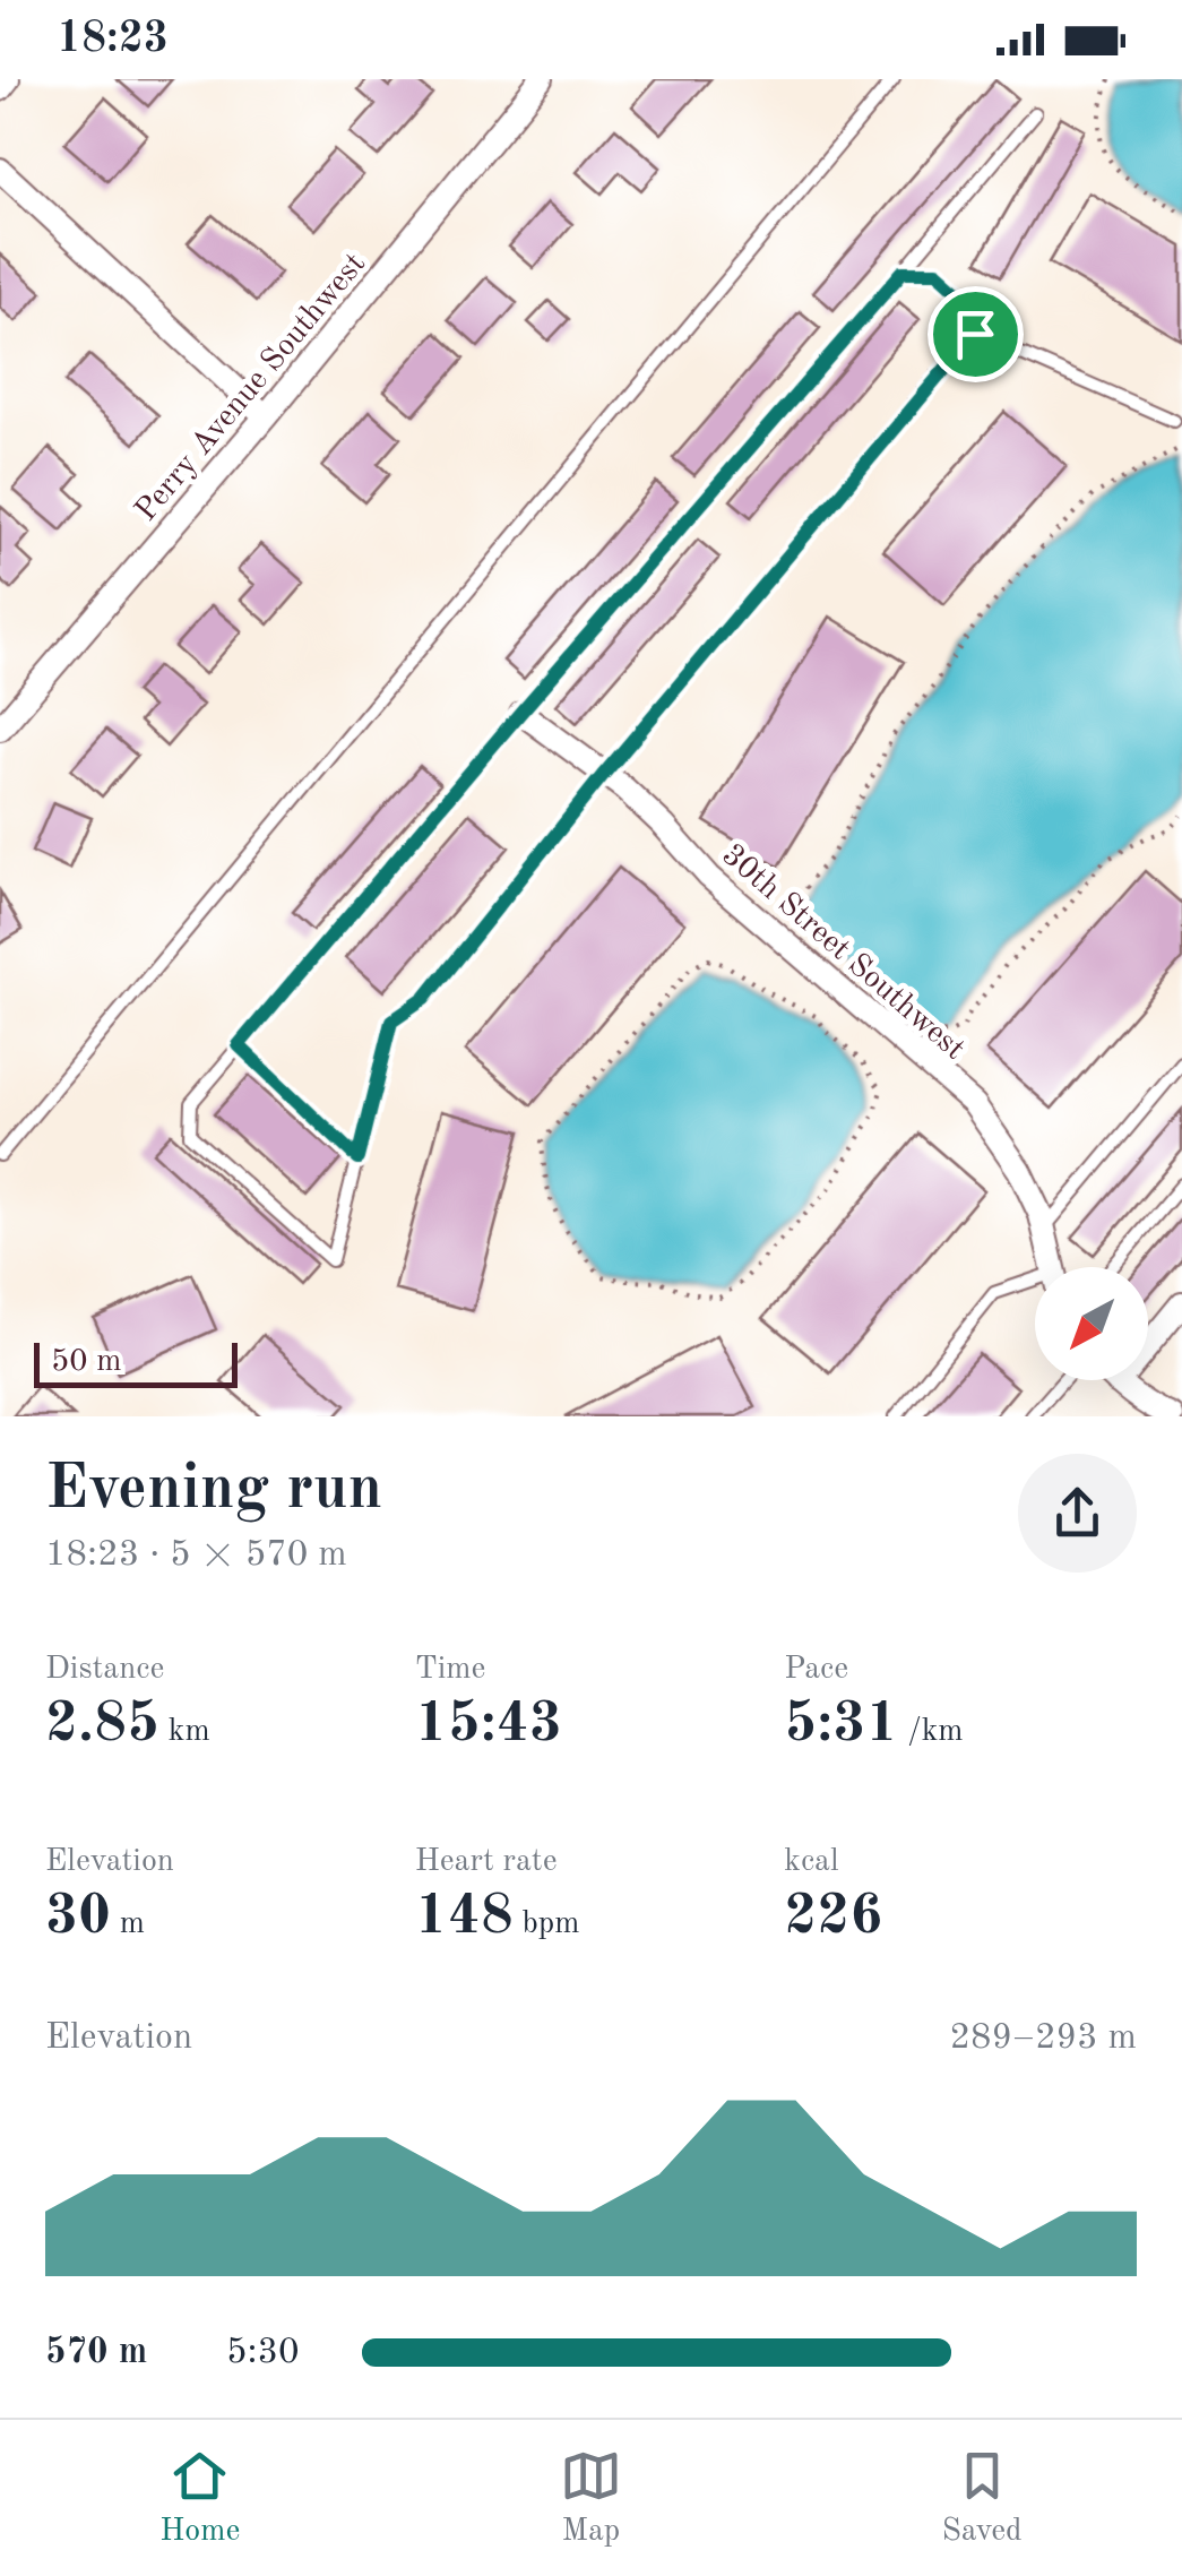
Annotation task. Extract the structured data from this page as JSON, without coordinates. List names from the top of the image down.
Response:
{
  "streets": {
    "street": ["Perry Avenue Southwest", "30th Street Southwest"]
  },
  "scale_bar": "50 m",
  "north": "bottom left",
  "page": {
    "status": "18:23",
    "scale": "50 m",
    "heading": ["Evening run", "18:23 · 5 × 570 m"],
    "stats": [
      ["Distance", "2.85 km"],
      ["Time", "15:43"],
      ["Pace", "5:31 /km"],
      ["Elevation", "30 m"],
      ["Heart rate", "148 bpm"],
      ["kcal", "226"]
    ],
    "chart": ["Elevation", "289–293 m"],
    "list": [
      {
        "name": "570 m",
        "note": "5:30"
      }
    ],
    "tabs": ["Home", "Map", "Saved"]
  }
}
